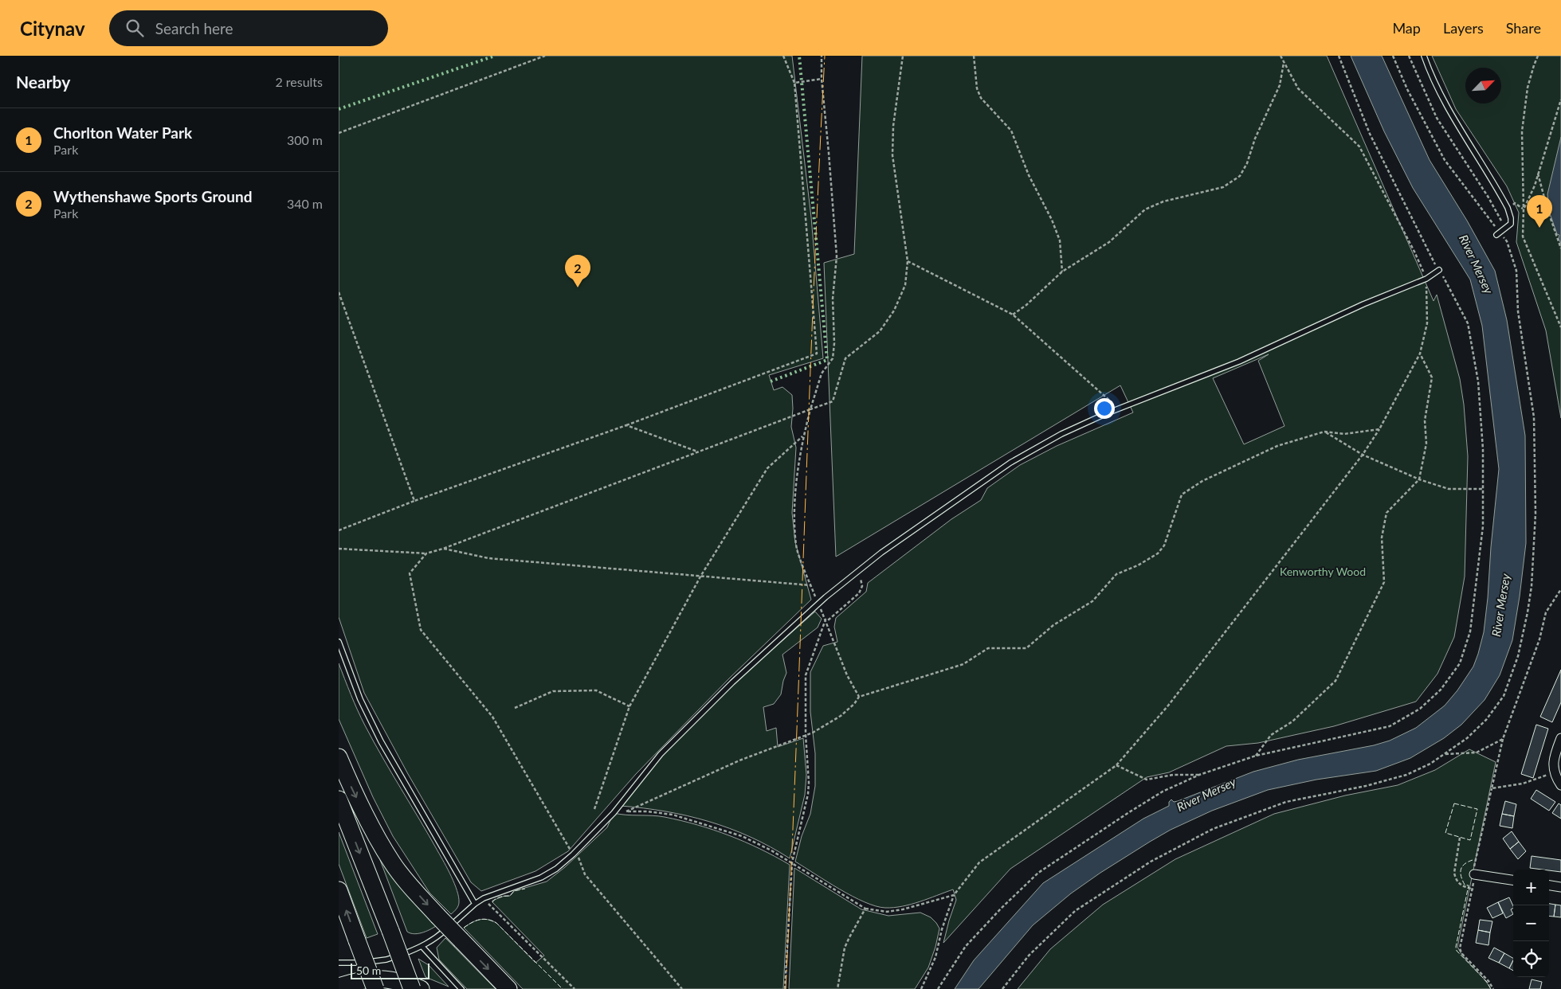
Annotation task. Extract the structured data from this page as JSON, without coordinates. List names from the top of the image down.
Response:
{
  "water": ["River Mersey"],
  "parks": ["Kenworthy Wood"],
  "scale_bar": "50 m",
  "north": "top right",
  "page": {
    "header": "Citynav",
    "search": "Search here",
    "nav": ["Map", "Layers", "Share"],
    "heading": ["Nearby", "2 results"],
    "list": [
      {
        "mark": "1",
        "name": "Chorlton Water Park",
        "note": "Park",
        "value": "300 m"
      },
      {
        "mark": "2",
        "name": "Wythenshawe Sports Ground",
        "note": "Park",
        "value": "340 m"
      }
    ],
    "pins": ["1", "2"],
    "map_buttons": ["+", "−"],
    "scale": "50 m"
  }
}
